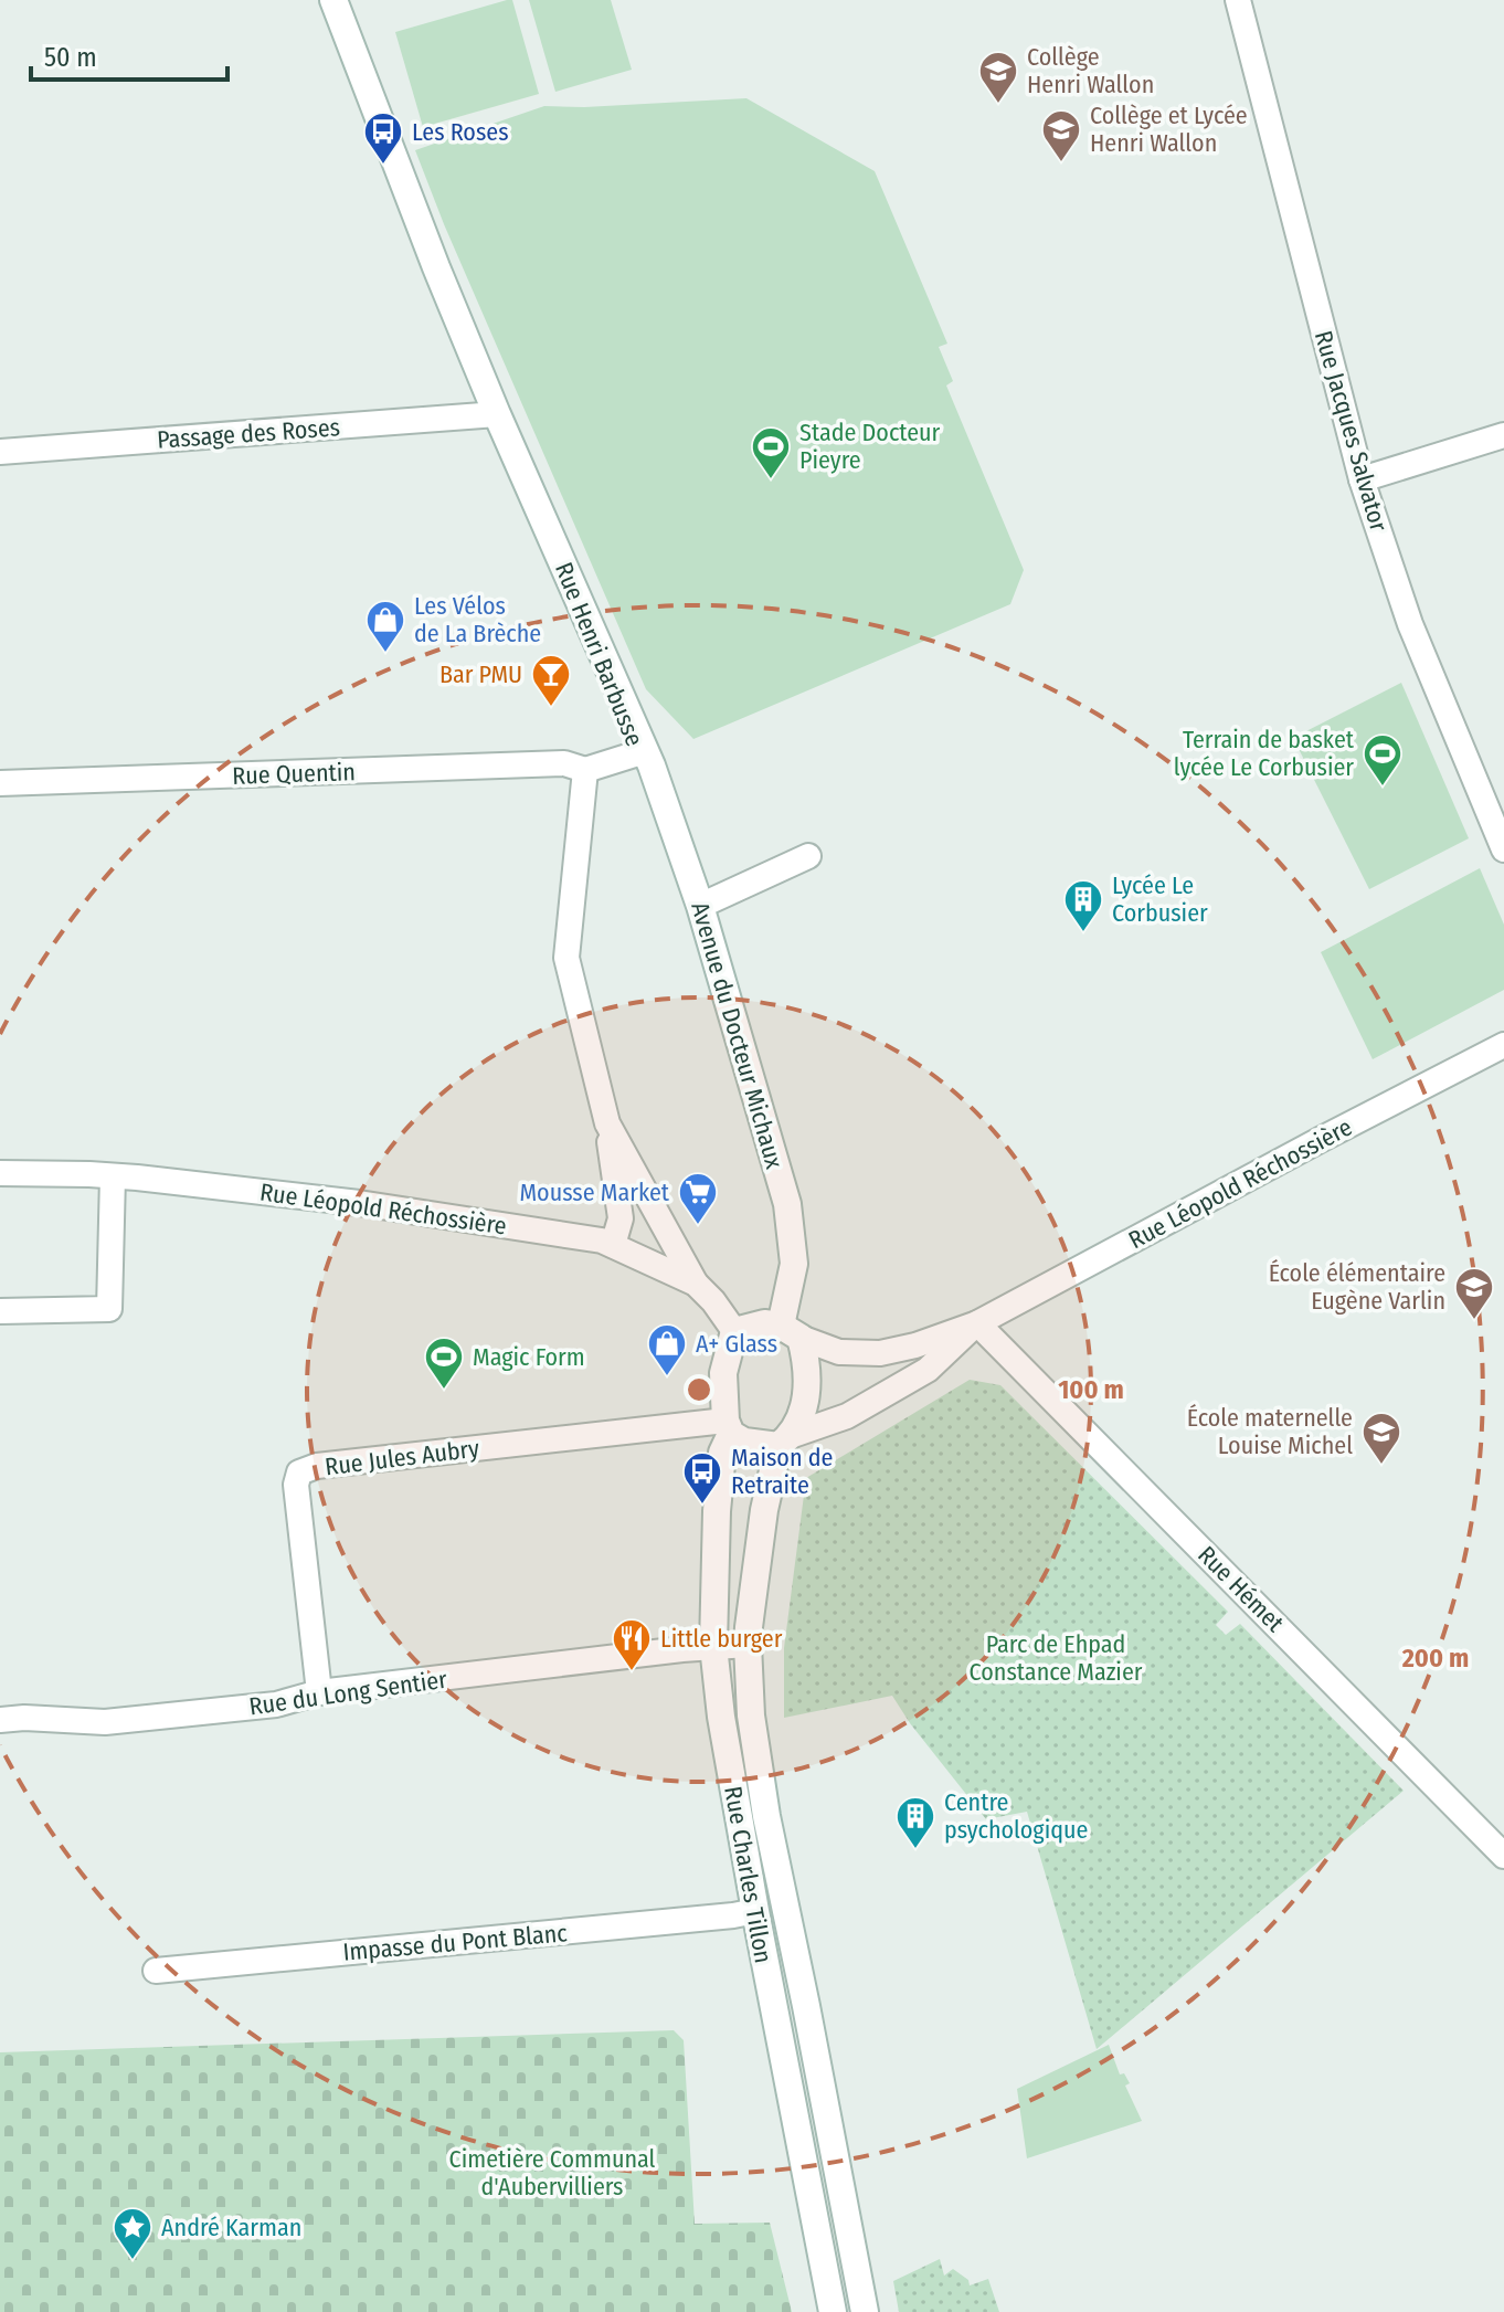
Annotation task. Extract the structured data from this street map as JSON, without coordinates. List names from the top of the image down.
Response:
{
  "streets": {
    "street": [
      "Rue Jacques Salvator",
      "Passage des Roses",
      "Rue Henri Barbusse",
      "Rue Quentin",
      "Avenue du Docteur Michaux",
      "Rue Léopold Réchossière",
      "Rue Jules Aubry",
      "Rue Hémet",
      "Rue du Long Sentier",
      "Rue Charles Tillon",
      "Impasse du Pont Blanc"
    ]
  },
  "crossings": [
    ["Passage des Roses", "Rue Henri Barbusse"],
    ["Rue Henri Barbusse", "Rue Quentin"],
    ["Rue Henri Barbusse", "Avenue du Docteur Michaux"],
    ["Avenue du Docteur Michaux", "Rue Léopold Réchossière"],
    ["Avenue du Docteur Michaux", "Rue Jules Aubry"],
    ["Avenue du Docteur Michaux", "Rue Charles Tillon"],
    ["Rue Léopold Réchossière", "Rue Jules Aubry"],
    ["Rue Léopold Réchossière", "Rue Hémet"],
    ["Rue Léopold Réchossière", "Rue Charles Tillon"],
    ["Rue Jules Aubry", "Rue du Long Sentier"],
    ["Rue Jules Aubry", "Rue Charles Tillon"],
    ["Rue du Long Sentier", "Rue Charles Tillon"],
    ["Rue Charles Tillon", "Impasse du Pont Blanc"]
  ],
  "parks": ["Parc de Ehpad Constance Mazier", "Cimetière Communal d'Aubervilliers"],
  "places": {
    "school or university": [
      "Collège Henri Wallon",
      "Collège et Lycée Henri Wallon",
      "École élémentaire Eugène Varlin",
      "École maternelle Louise Michel"
    ],
    "bus stop": ["Les Roses", "Maison de Retraite"],
    "sports": ["Stade Docteur Pieyre", "Terrain de basket lycée Le Corbusier", "Magic Form"],
    "shop": ["Les Vélos de La Brèche", "A+ Glass"],
    "bar": ["Bar PMU"],
    "building": ["Lycée Le Corbusier", "Centre psychologique"],
    "supermarket": ["Mousse Market"],
    "restaurant": ["Little burger"],
    "place": ["André Karman"]
  },
  "scale_bar": "50 m",
  "rings": ["100 m", "200 m"]
}
